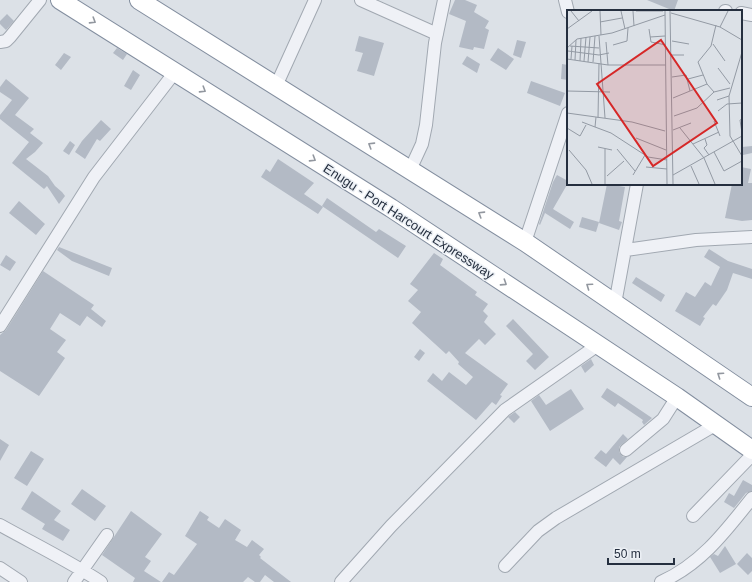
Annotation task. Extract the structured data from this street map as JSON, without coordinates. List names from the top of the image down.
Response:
{
  "streets": {
    "highway": ["Enugu - Port Harcourt Expressway"]
  },
  "scale_bar": "50 m"
}
